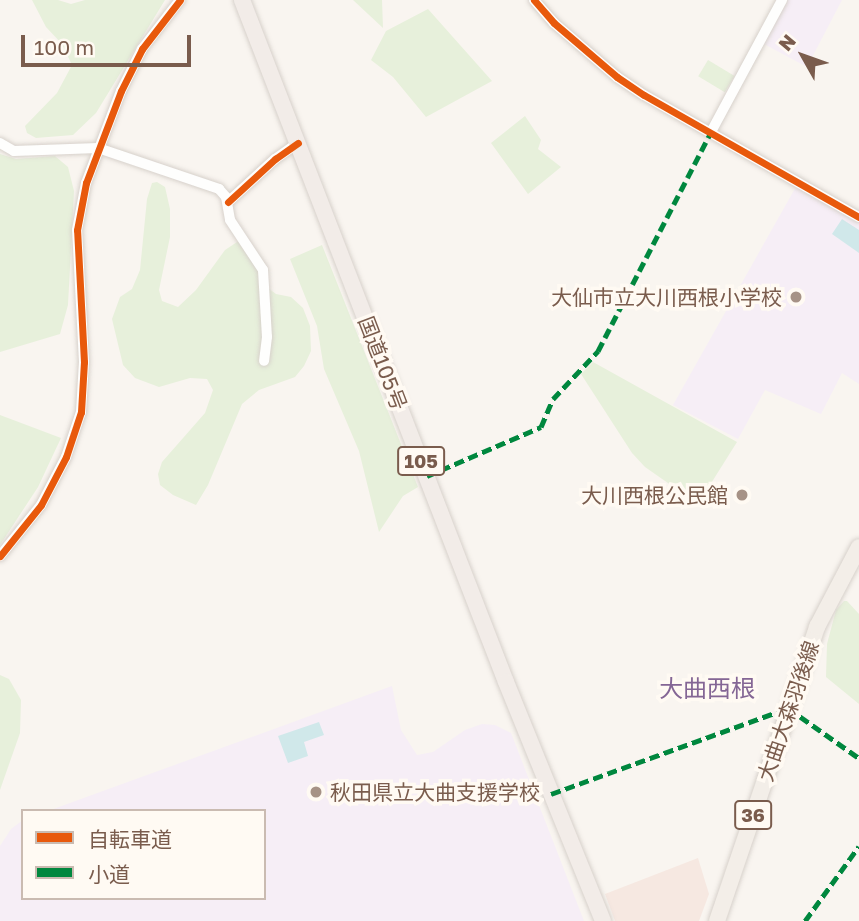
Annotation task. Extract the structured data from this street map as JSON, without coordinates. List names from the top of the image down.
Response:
{
  "streets": {
    "highway": ["国道105号", "105"],
    "main road": ["大曲大森羽後線", "36"]
  },
  "districts": ["大曲西根"],
  "places": ["大仙市立大川西根小学校", "大川西根公民館", "秋田県立大曲支援学校"],
  "legend": ["自転車道", "小道"],
  "scale_bar": "100 m",
  "north": "top left"
}
